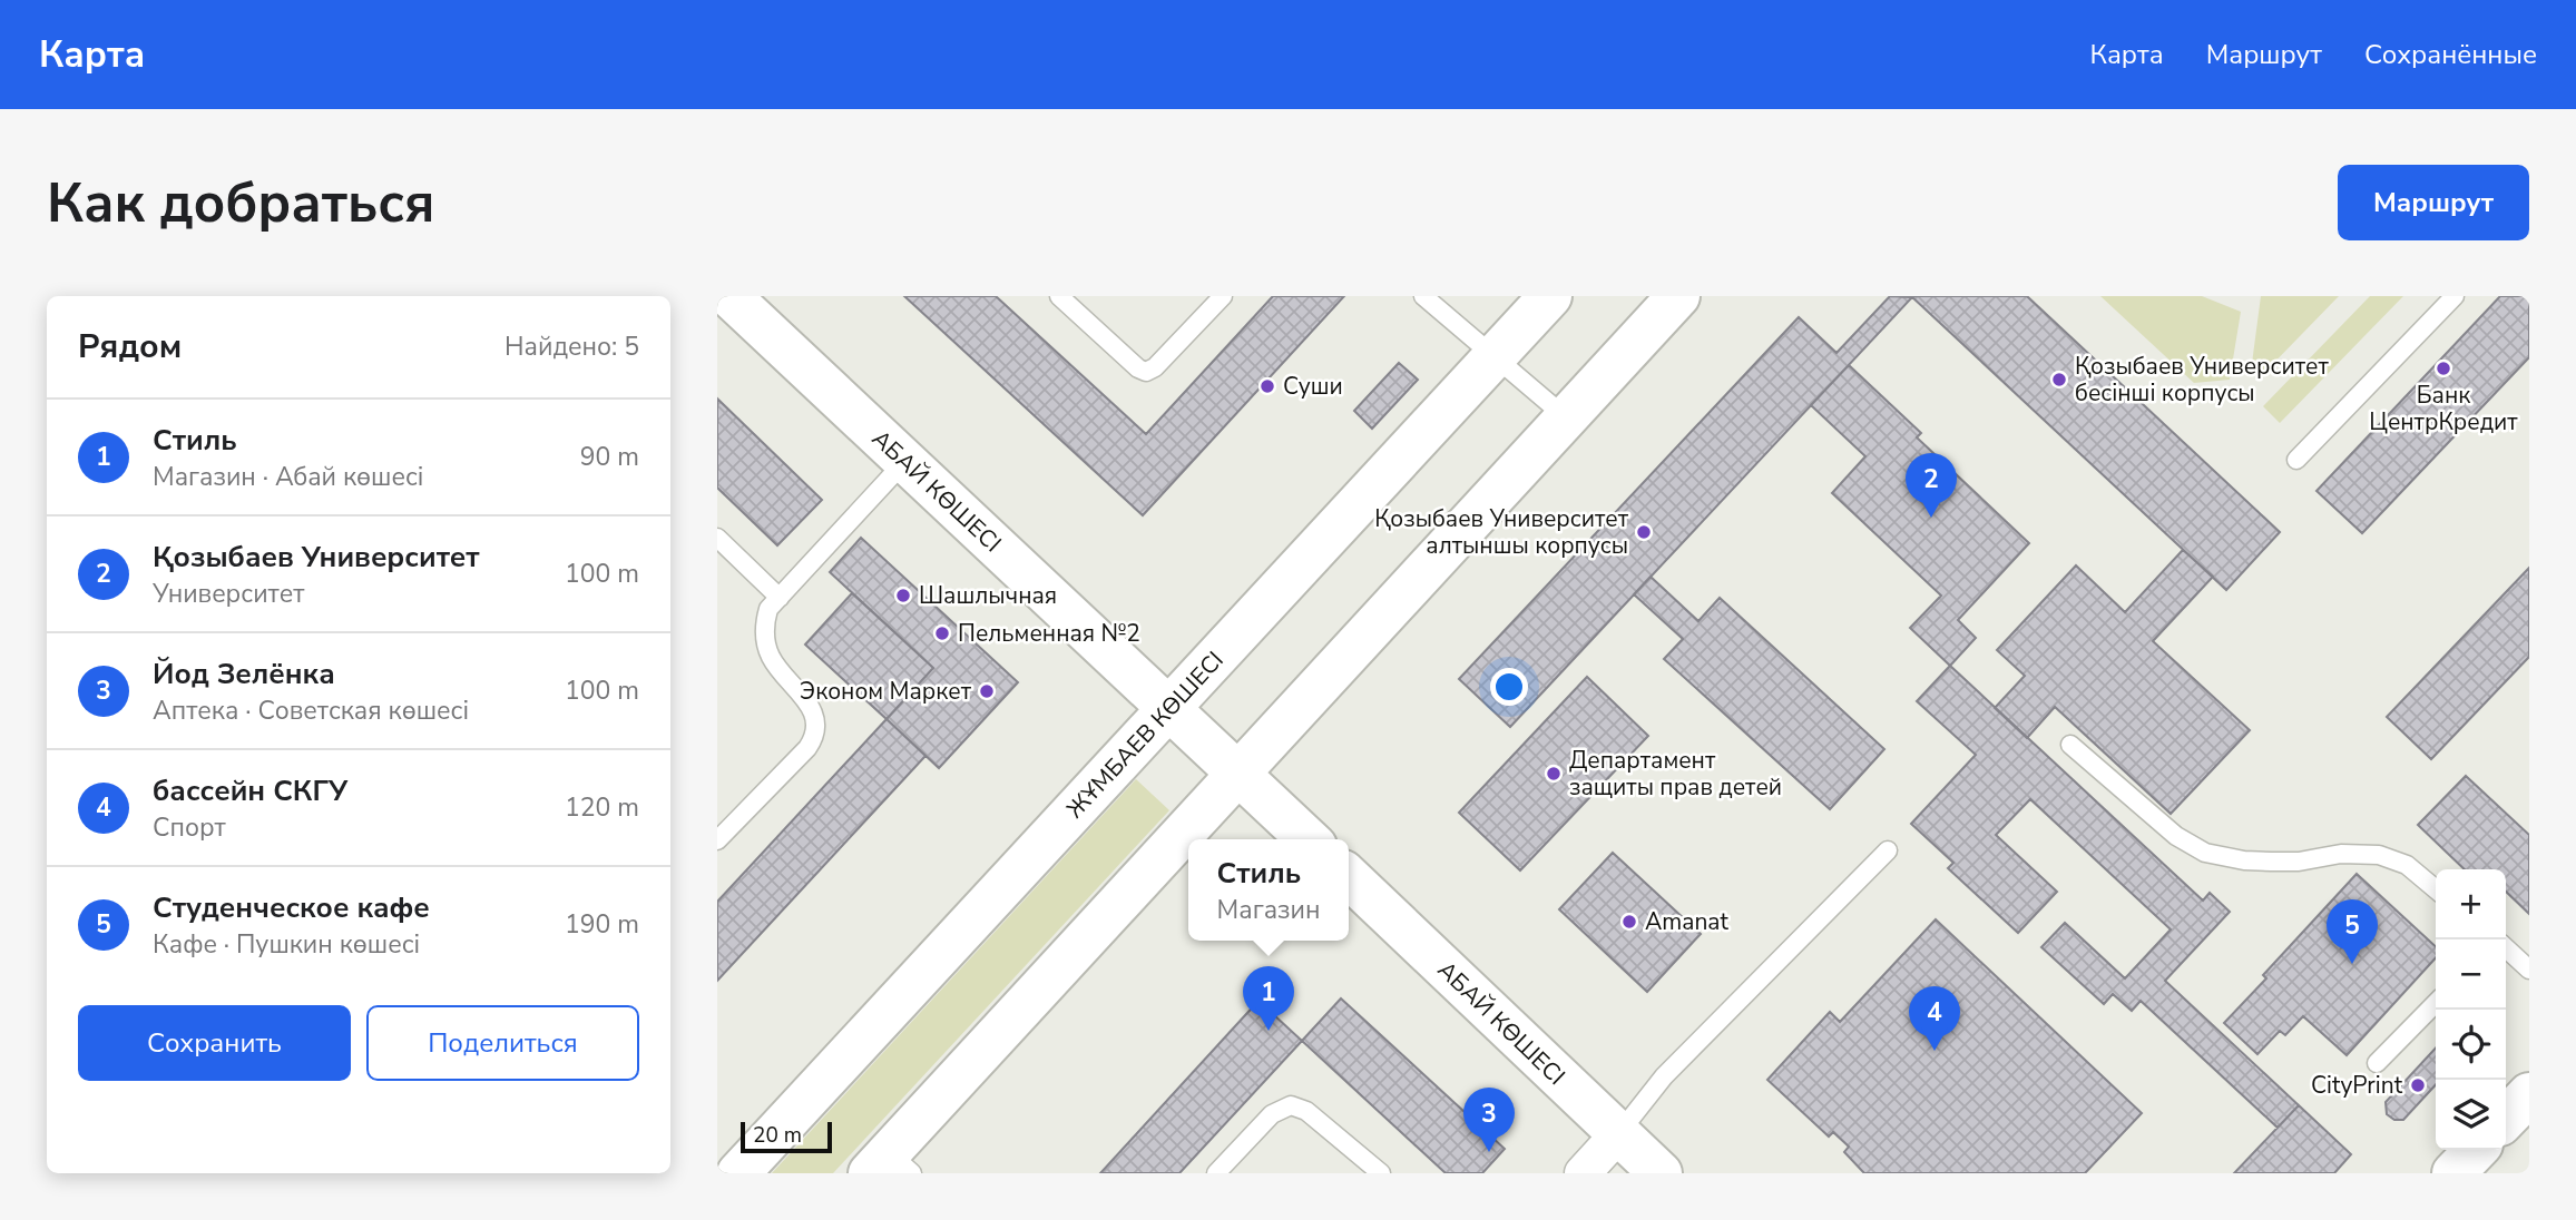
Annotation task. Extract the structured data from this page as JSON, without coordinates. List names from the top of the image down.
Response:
{
  "streets": {
    "main road": ["АБАЙ КӨШЕСІ", "ЖҰМБАЕВ КӨШЕСІ"]
  },
  "crossings": [
    ["АБАЙ КӨШЕСІ", "ЖҰМБАЕВ КӨШЕСІ"]
  ],
  "places": [
    "Банк ЦентрКредит",
    "Қозыбаев Университет бесінші корпусы",
    "Суши",
    "Қозыбаев Университет алтыншы корпусы",
    "Шашлычная",
    "Пельменная №2",
    "Эконом Маркет",
    "Департамент защиты прав детей",
    "Amanat",
    "CityPrint"
  ],
  "scale_bar": "20 m",
  "page": {
    "header": "Карта",
    "nav": ["Карта", "Маршрут", "Сохранённые"],
    "buttons": [
      "Маршрут",
      ["Сохранить", "Поделиться"]
    ],
    "title": "Как добраться",
    "heading": ["Рядом", "Найдено: 5"],
    "list": [
      {
        "mark": "1",
        "name": "Стиль",
        "note": "Магазин · Абай көшесі",
        "value": "90 m"
      },
      {
        "mark": "2",
        "name": "Қозыбаев Университет",
        "note": "Университет",
        "value": "100 m"
      },
      {
        "mark": "3",
        "name": "Йод Зелёнка",
        "note": "Аптека · Советская көшесі",
        "value": "100 m"
      },
      {
        "mark": "4",
        "name": "бассейн СКГУ",
        "note": "Спорт",
        "value": "120 m"
      },
      {
        "mark": "5",
        "name": "Студенческое кафе",
        "note": "Кафе · Пушкин көшесі",
        "value": "190 m"
      }
    ],
    "pins": [
      "2",
      "5",
      "1",
      "4",
      "3"
    ],
    "popup": ["Стиль", "Магазин"],
    "map_buttons": ["+", "−"],
    "scale": "20 m"
  }
}
